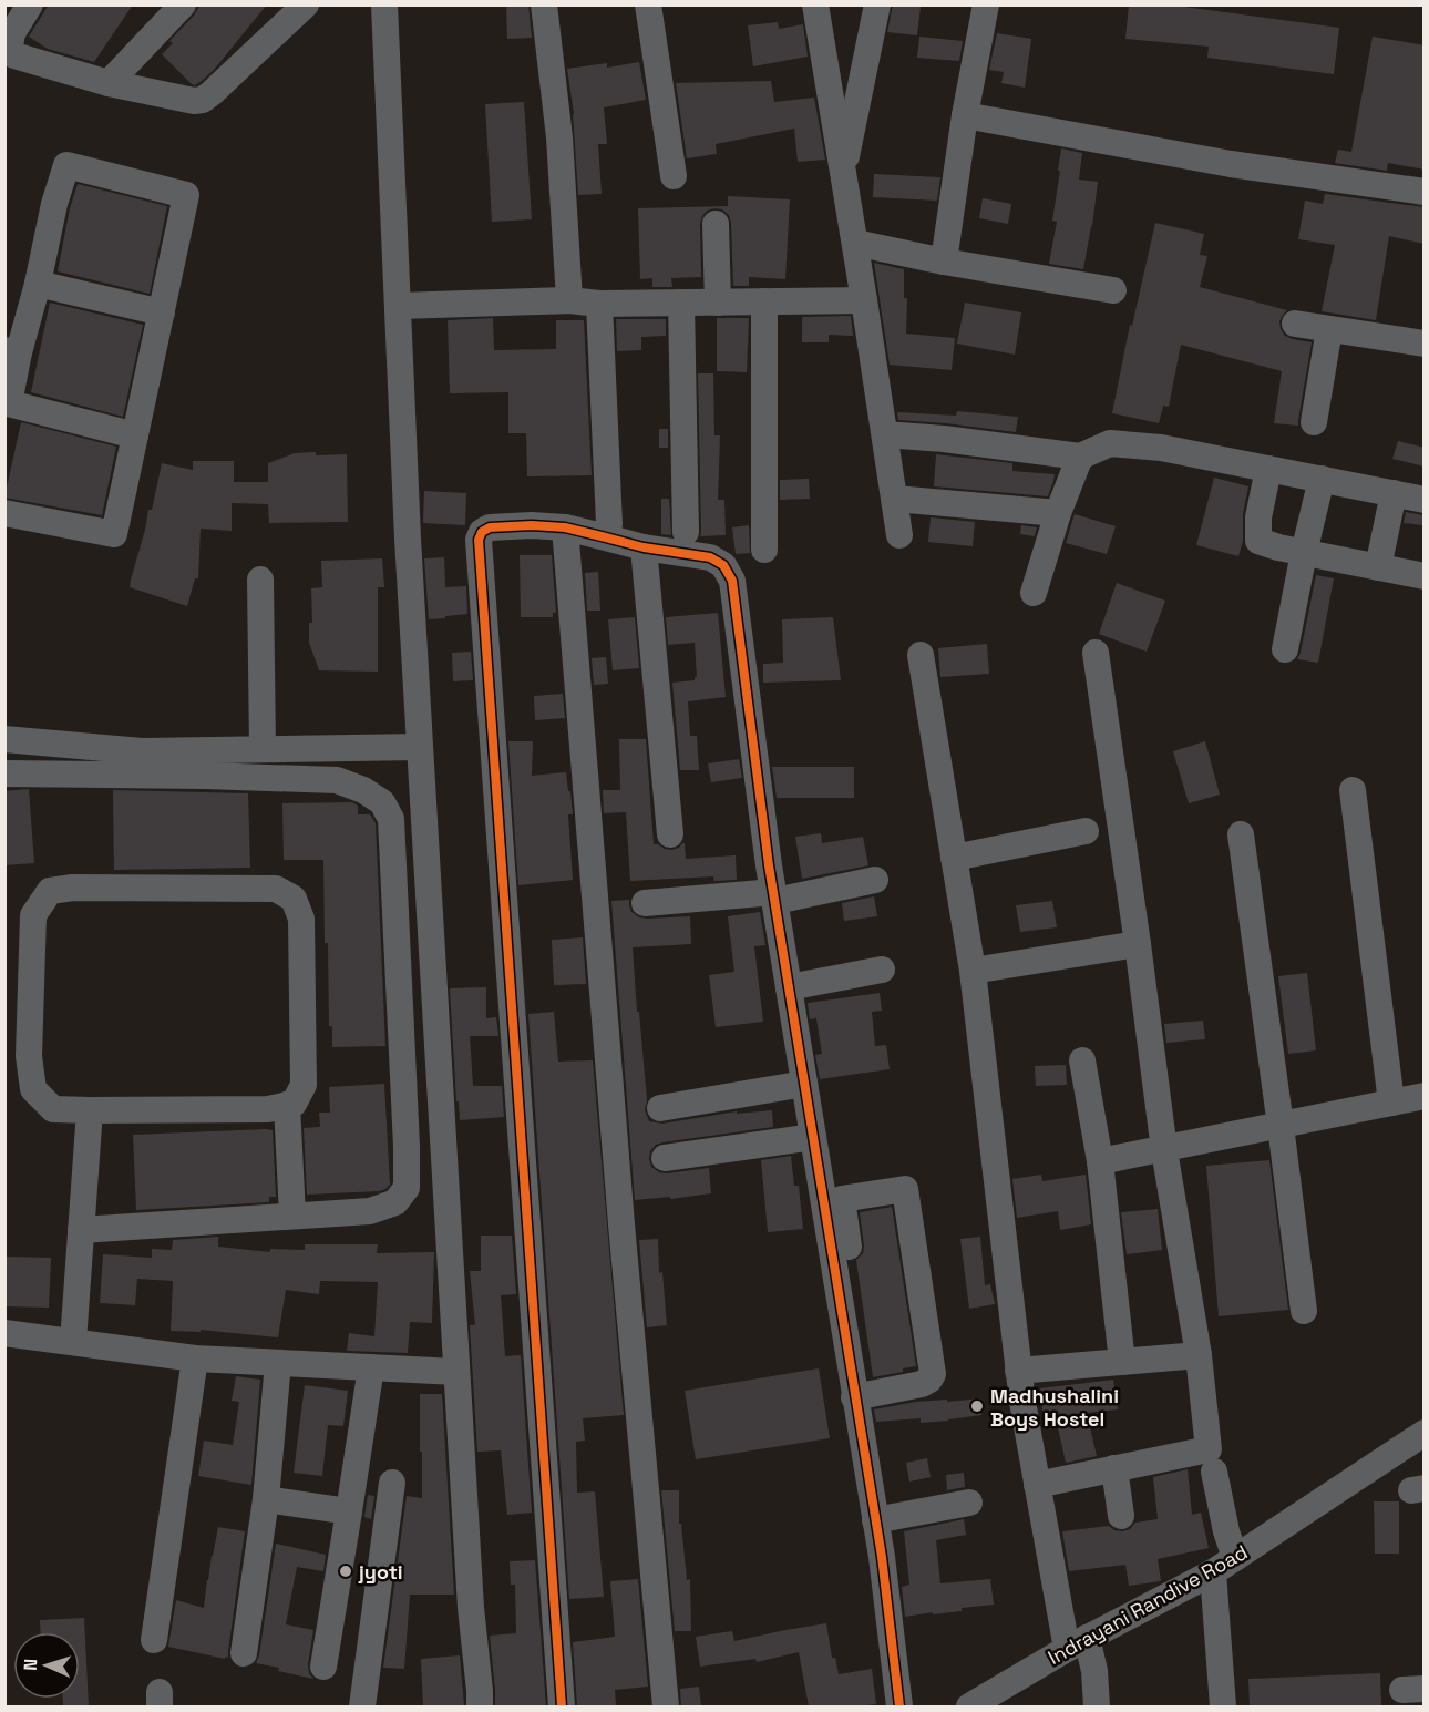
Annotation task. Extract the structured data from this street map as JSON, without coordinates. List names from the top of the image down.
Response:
{
  "streets": {
    "street": ["Indrayani Randive Road"]
  },
  "places": ["Madhushalini Boys Hostel", "jyoti"],
  "north": "left"
}
